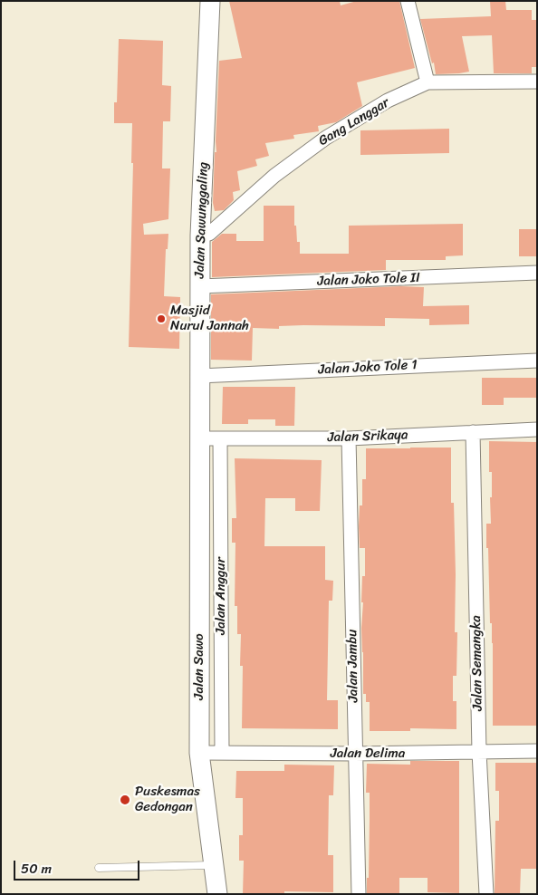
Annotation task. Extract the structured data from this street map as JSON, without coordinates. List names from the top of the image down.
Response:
{
  "streets": {
    "street": [
      "Gang Langgar",
      "Jalan Sawunggaling",
      "Jalan Joko Tole II",
      "Jalan Joko Tole 1",
      "Jalan Srikaya",
      "Jalan Anggur",
      "Jalan Semangka",
      "Jalan Jambu",
      "Jalan Sawo",
      "Jalan Delima"
    ]
  },
  "crossings": [
    ["Gang Langgar", "Jalan Sawunggaling"],
    ["Jalan Sawunggaling", "Jalan Joko Tole II"],
    ["Jalan Sawunggaling", "Jalan Joko Tole 1"],
    ["Jalan Sawunggaling", "Jalan Srikaya"],
    ["Jalan Sawunggaling", "Jalan Sawo"],
    ["Jalan Srikaya", "Jalan Anggur"],
    ["Jalan Srikaya", "Jalan Semangka"],
    ["Jalan Srikaya", "Jalan Jambu"],
    ["Jalan Srikaya", "Jalan Sawo"],
    ["Jalan Anggur", "Jalan Delima"],
    ["Jalan Semangka", "Jalan Delima"],
    ["Jalan Jambu", "Jalan Delima"],
    ["Jalan Sawo", "Jalan Delima"]
  ],
  "places": ["Masjid Nurul Jannah", "Puskesmas Gedongan"],
  "scale_bar": "50 m"
}
